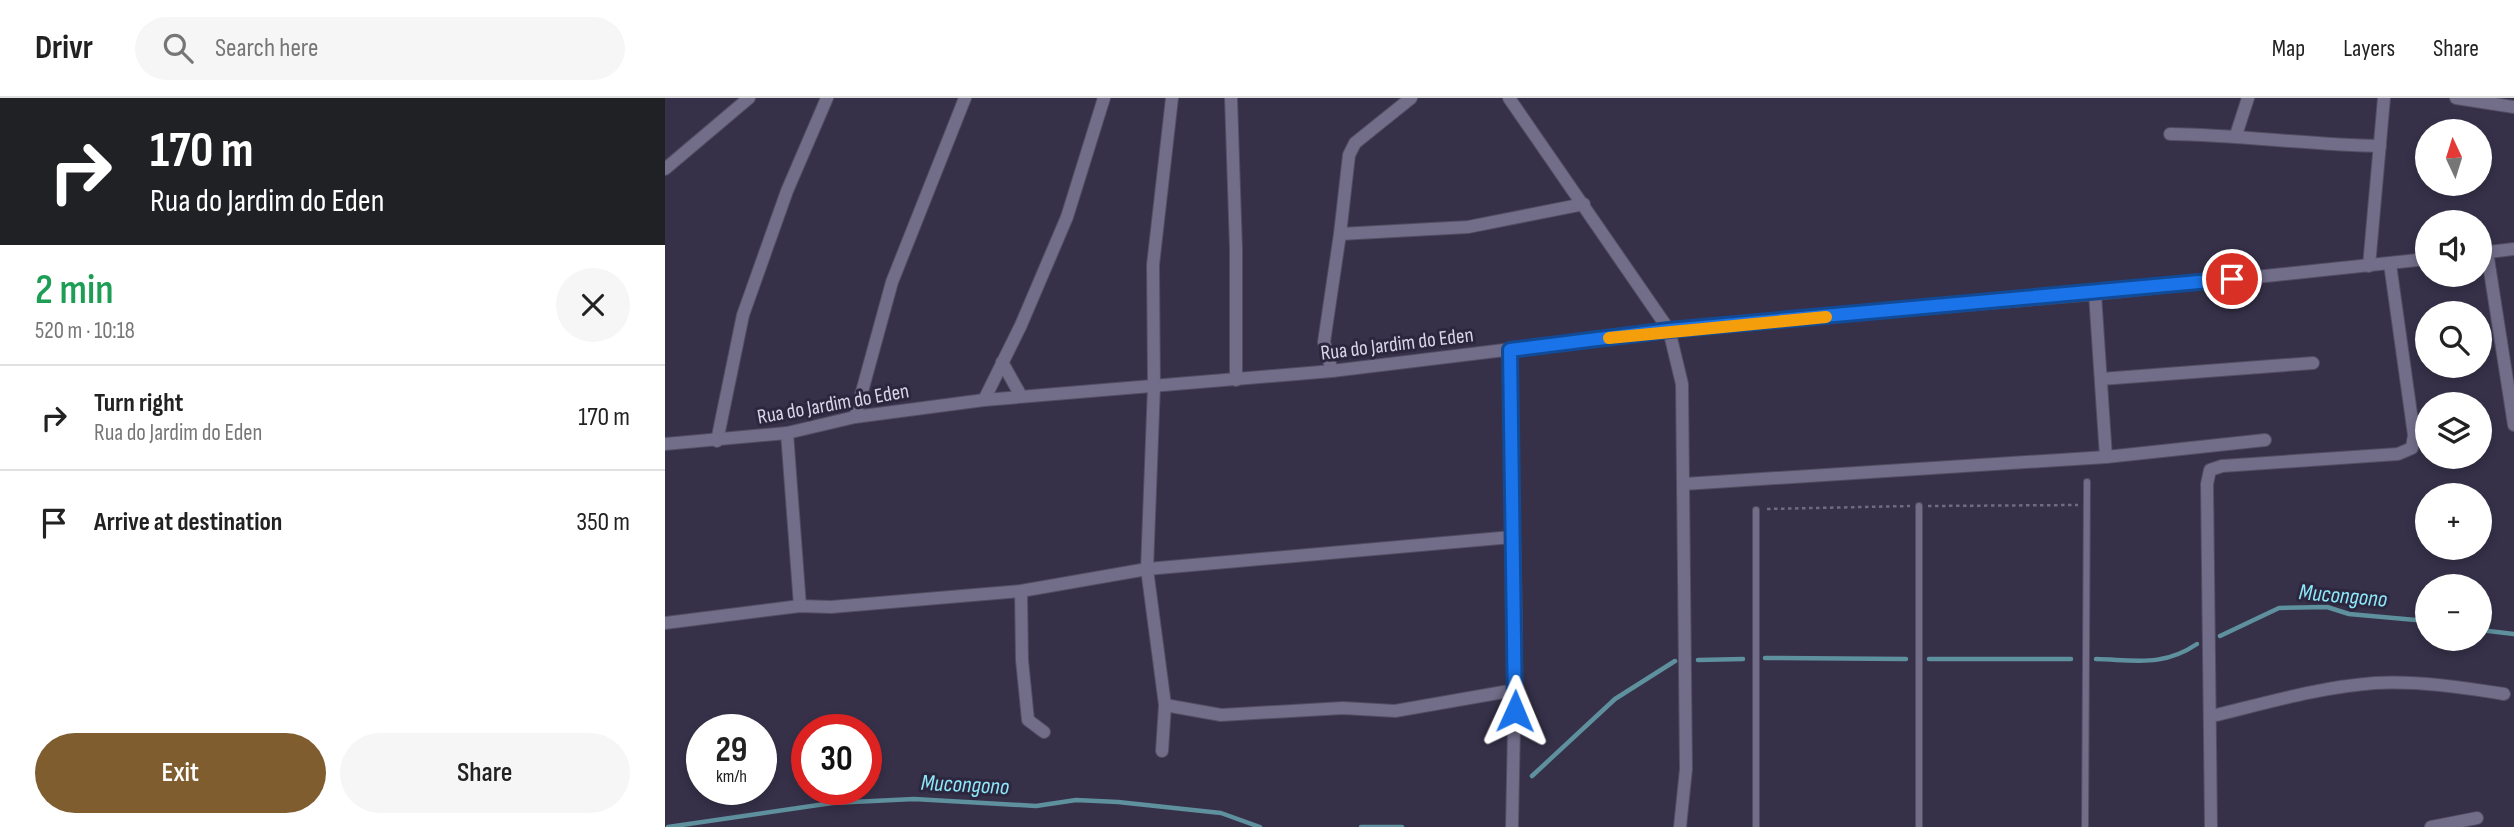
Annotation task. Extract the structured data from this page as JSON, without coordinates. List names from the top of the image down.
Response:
{
  "streets": {
    "street": ["Rua do Jardim do Eden"]
  },
  "water": ["Mucongono"],
  "north": "top",
  "page": {
    "header": "Drivr",
    "search": "Search here",
    "nav": ["Map", "Layers", "Share"],
    "turn": ["170 m", "Rua do Jardim do Eden"],
    "map_buttons": ["+", "−"],
    "heading": ["2 min", "520 m · 10:18"],
    "list": [
      {
        "name": "Turn right",
        "note": "Rua do Jardim do Eden",
        "value": "170 m"
      },
      {
        "name": "Arrive at destination",
        "value": "350 m"
      }
    ],
    "speed": "29 km/h",
    "limit": "30",
    "buttons": ["Exit", "Share"]
  }
}
